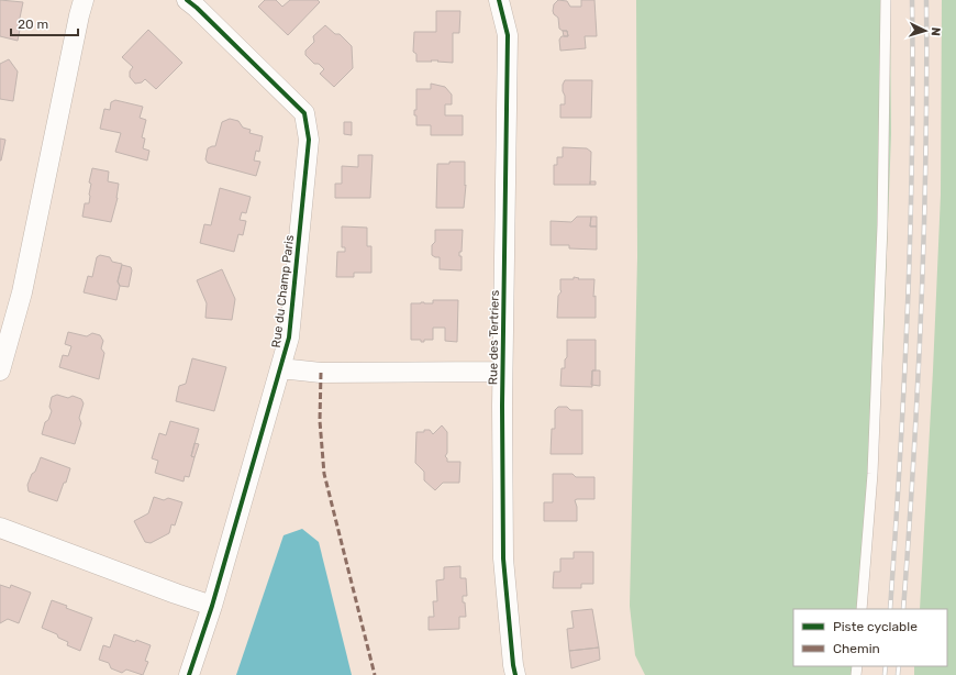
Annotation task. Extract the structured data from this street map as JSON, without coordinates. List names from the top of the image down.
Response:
{
  "streets": {
    "street": ["Rue du Champ Paris", "Rue des Tertriers"]
  },
  "legend": ["Piste cyclable", "Chemin"],
  "scale_bar": "20 m",
  "north": "right"
}
